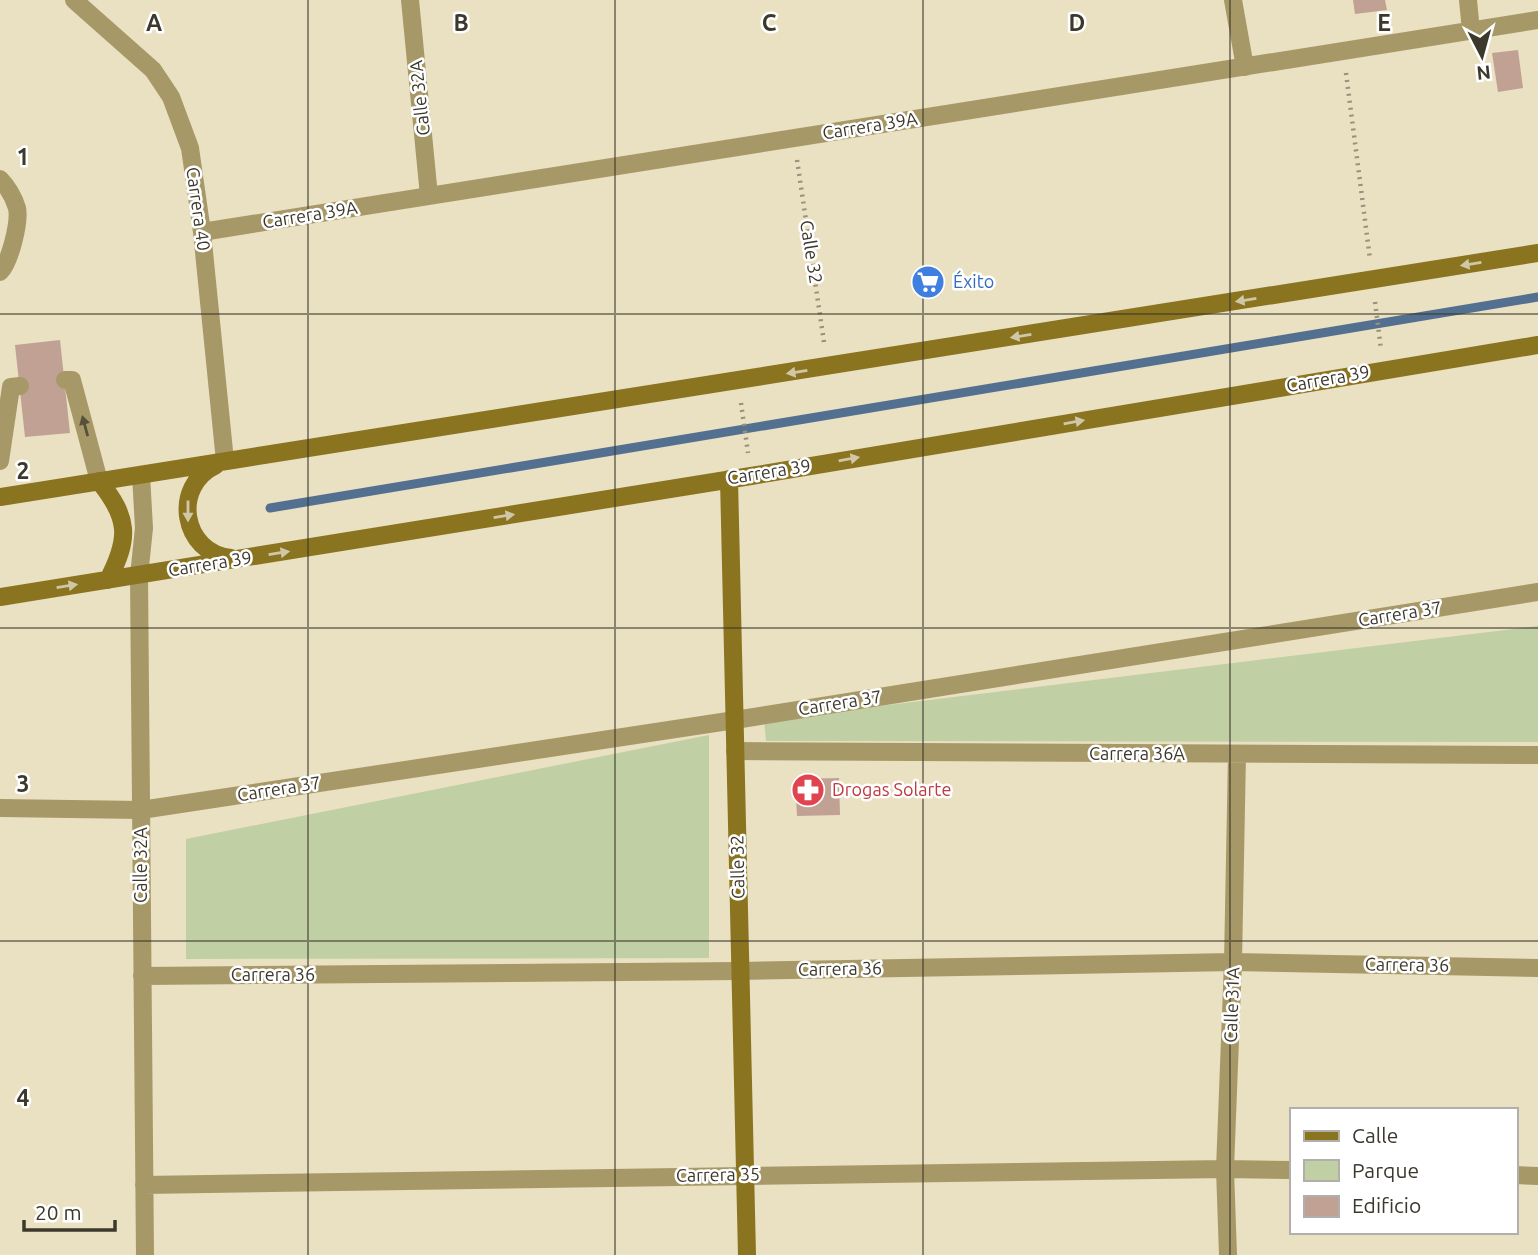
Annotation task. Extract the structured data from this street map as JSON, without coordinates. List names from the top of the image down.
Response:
{
  "streets": {
    "main road": ["Calle 32", "Carrera 39"],
    "street": [
      "Calle 32A",
      "Carrera 39A",
      "Carrera 40",
      "Carrera 37",
      "Carrera 36A",
      "Carrera 36",
      "Calle 31A",
      "Carrera 35"
    ]
  },
  "crossings": [
    ["Calle 32A", "Carrera 39A"],
    ["Calle 32A", "Carrera 39"],
    ["Calle 32A", "Carrera 37"],
    ["Calle 32A", "Carrera 36"],
    ["Calle 32A", "Carrera 35"],
    ["Carrera 39A", "Carrera 40"],
    ["Carrera 39A", "Calle 32"],
    ["Calle 32", "Carrera 39"],
    ["Calle 32", "Carrera 37"],
    ["Calle 32", "Carrera 36A"],
    ["Calle 32", "Carrera 36"],
    ["Calle 32", "Carrera 35"],
    ["Carrera 36A", "Calle 31A"],
    ["Carrera 36", "Calle 31A"],
    ["Calle 31A", "Carrera 35"]
  ],
  "places": {
    "supermarket": ["Éxito"],
    "pharmacy": ["Drogas Solarte"]
  },
  "legend": ["Calle", "Parque", "Edificio"],
  "scale_bar": "20 m",
  "north": "bottom",
  "grid": {
    "columns": [
      "A",
      "B",
      "C",
      "D",
      "E"
    ],
    "rows": [
      "1",
      "2",
      "3",
      "4"
    ]
  }
}
